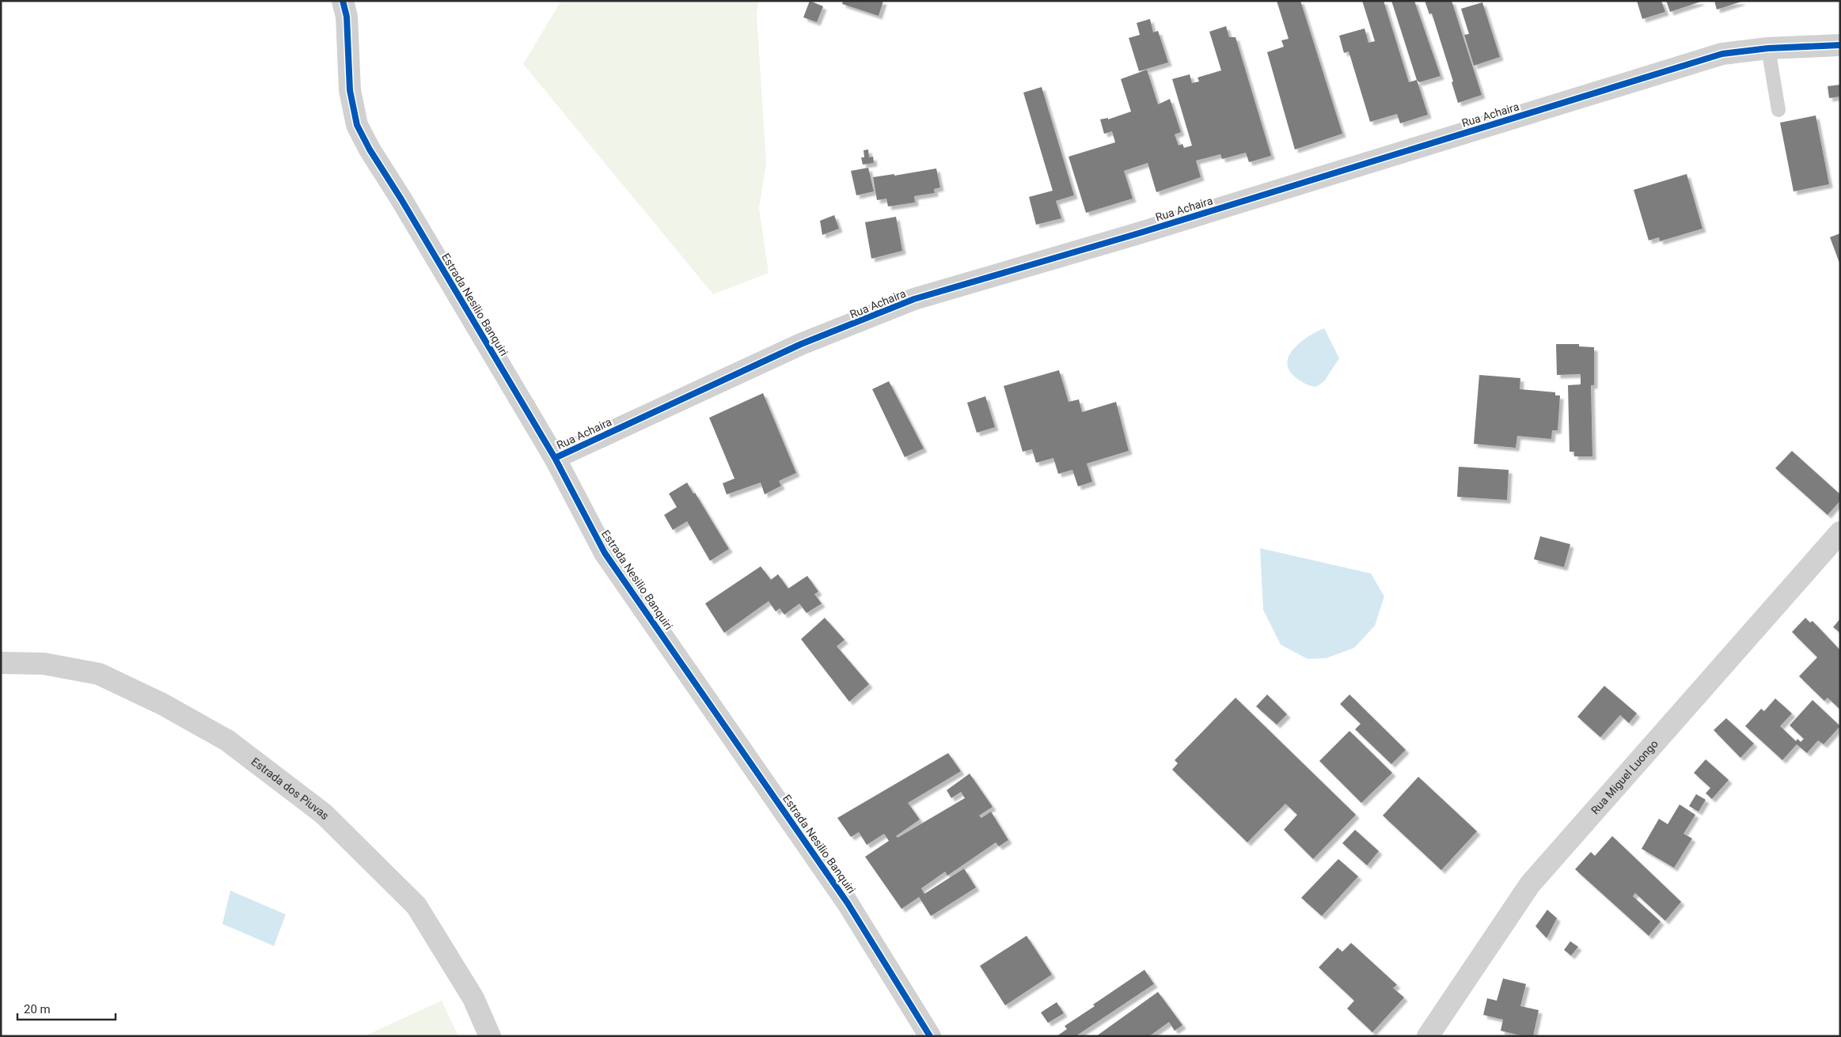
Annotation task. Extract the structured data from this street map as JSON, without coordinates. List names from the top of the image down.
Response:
{
  "streets": {
    "street": [
      "Rua Achaira",
      "Estrada Nesilio Banquiri",
      "Rua Miguel Luongo",
      "Estrada dos Piuvas"
    ]
  },
  "crossings": [
    ["Rua Achaira", "Estrada Nesilio Banquiri"]
  ],
  "scale_bar": "20 m"
}
